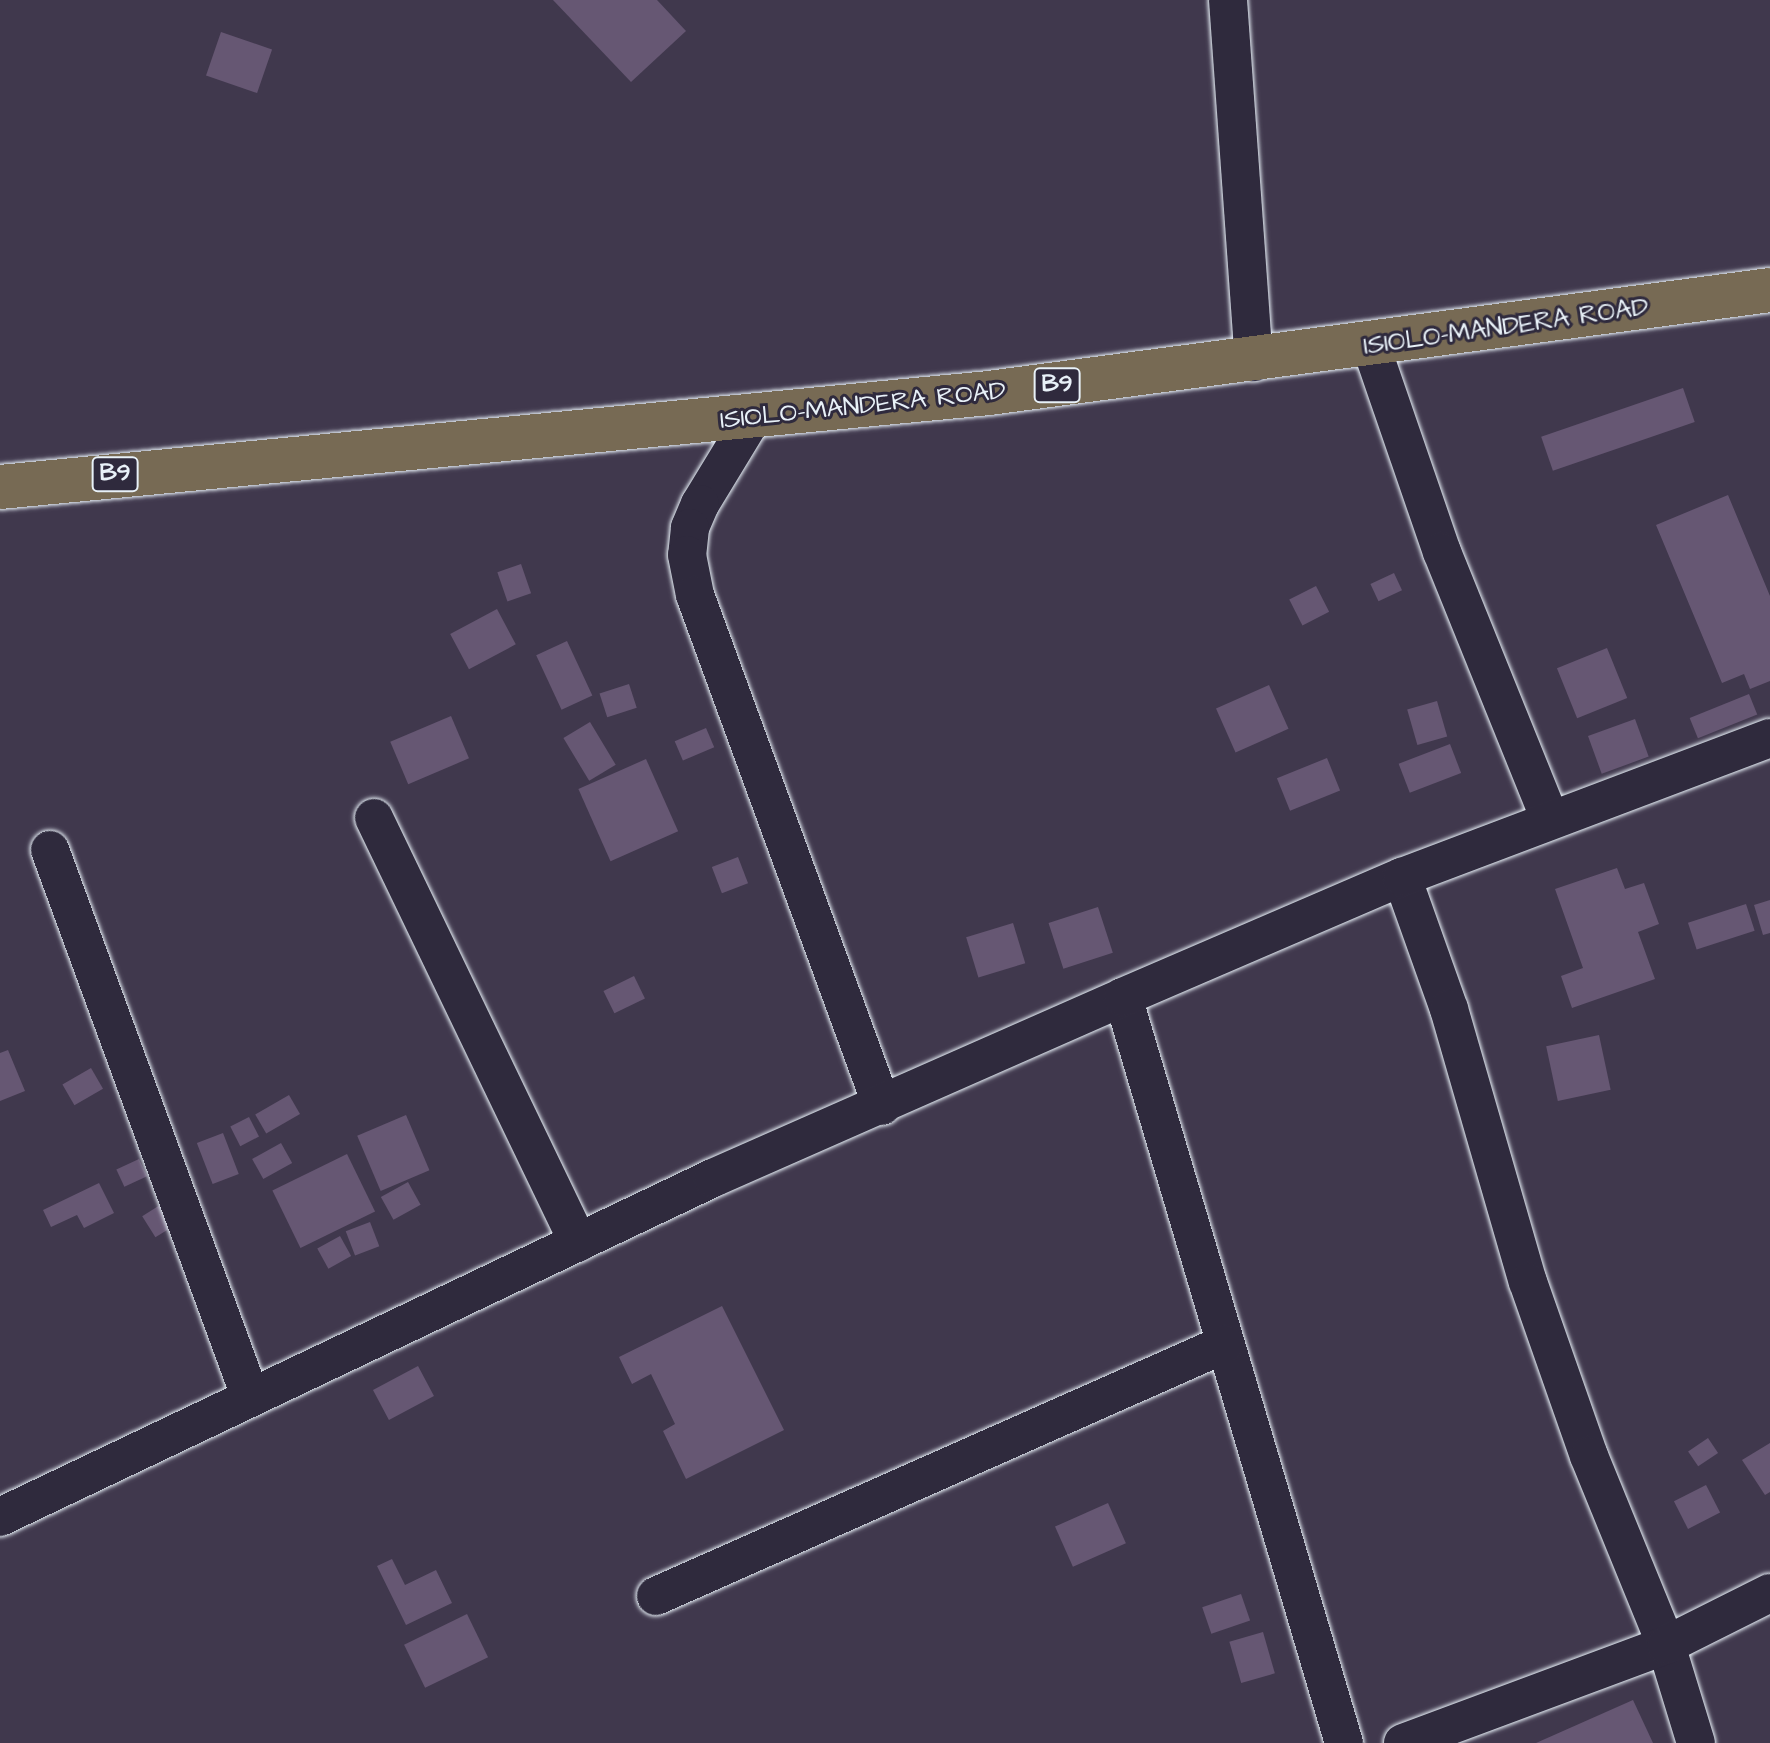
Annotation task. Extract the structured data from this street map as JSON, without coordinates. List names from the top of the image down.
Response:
{
  "streets": {
    "highway": ["ISIOLO-MANDERA ROAD", "B9"]
  }
}
